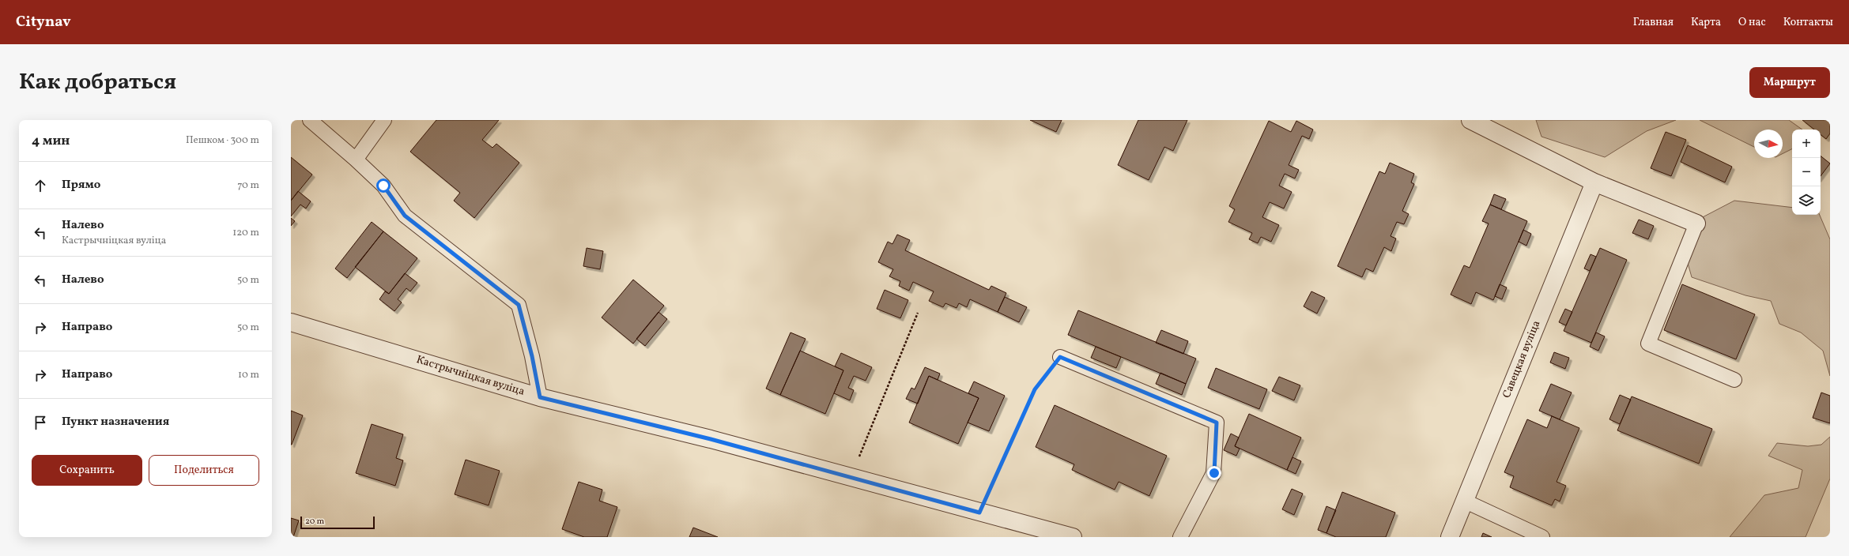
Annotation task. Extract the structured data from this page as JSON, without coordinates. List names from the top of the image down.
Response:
{
  "streets": {
    "street": ["Савецкая вуліца", "Кастрычніцкая вуліца"]
  },
  "scale_bar": "20 m",
  "north": "right",
  "page": {
    "header": "Citynav",
    "nav": [
      "Главная",
      "Карта",
      "О нас",
      "Контакты"
    ],
    "title": "Как добраться",
    "buttons": [
      "Маршрут",
      ["Сохранить", "Поделиться"]
    ],
    "heading": ["4 мин", "Пешком · 300 m"],
    "map_buttons": ["+", "−"],
    "list": [
      ["Прямо", "70 m"],
      ["Налево", "Кастрычніцкая вуліца", "120 m"],
      ["Налево", "50 m"],
      ["Направо", "50 m"],
      ["Направо", "10 m"],
      "Пункт назначения"
    ],
    "scale": "20 m"
  }
}
